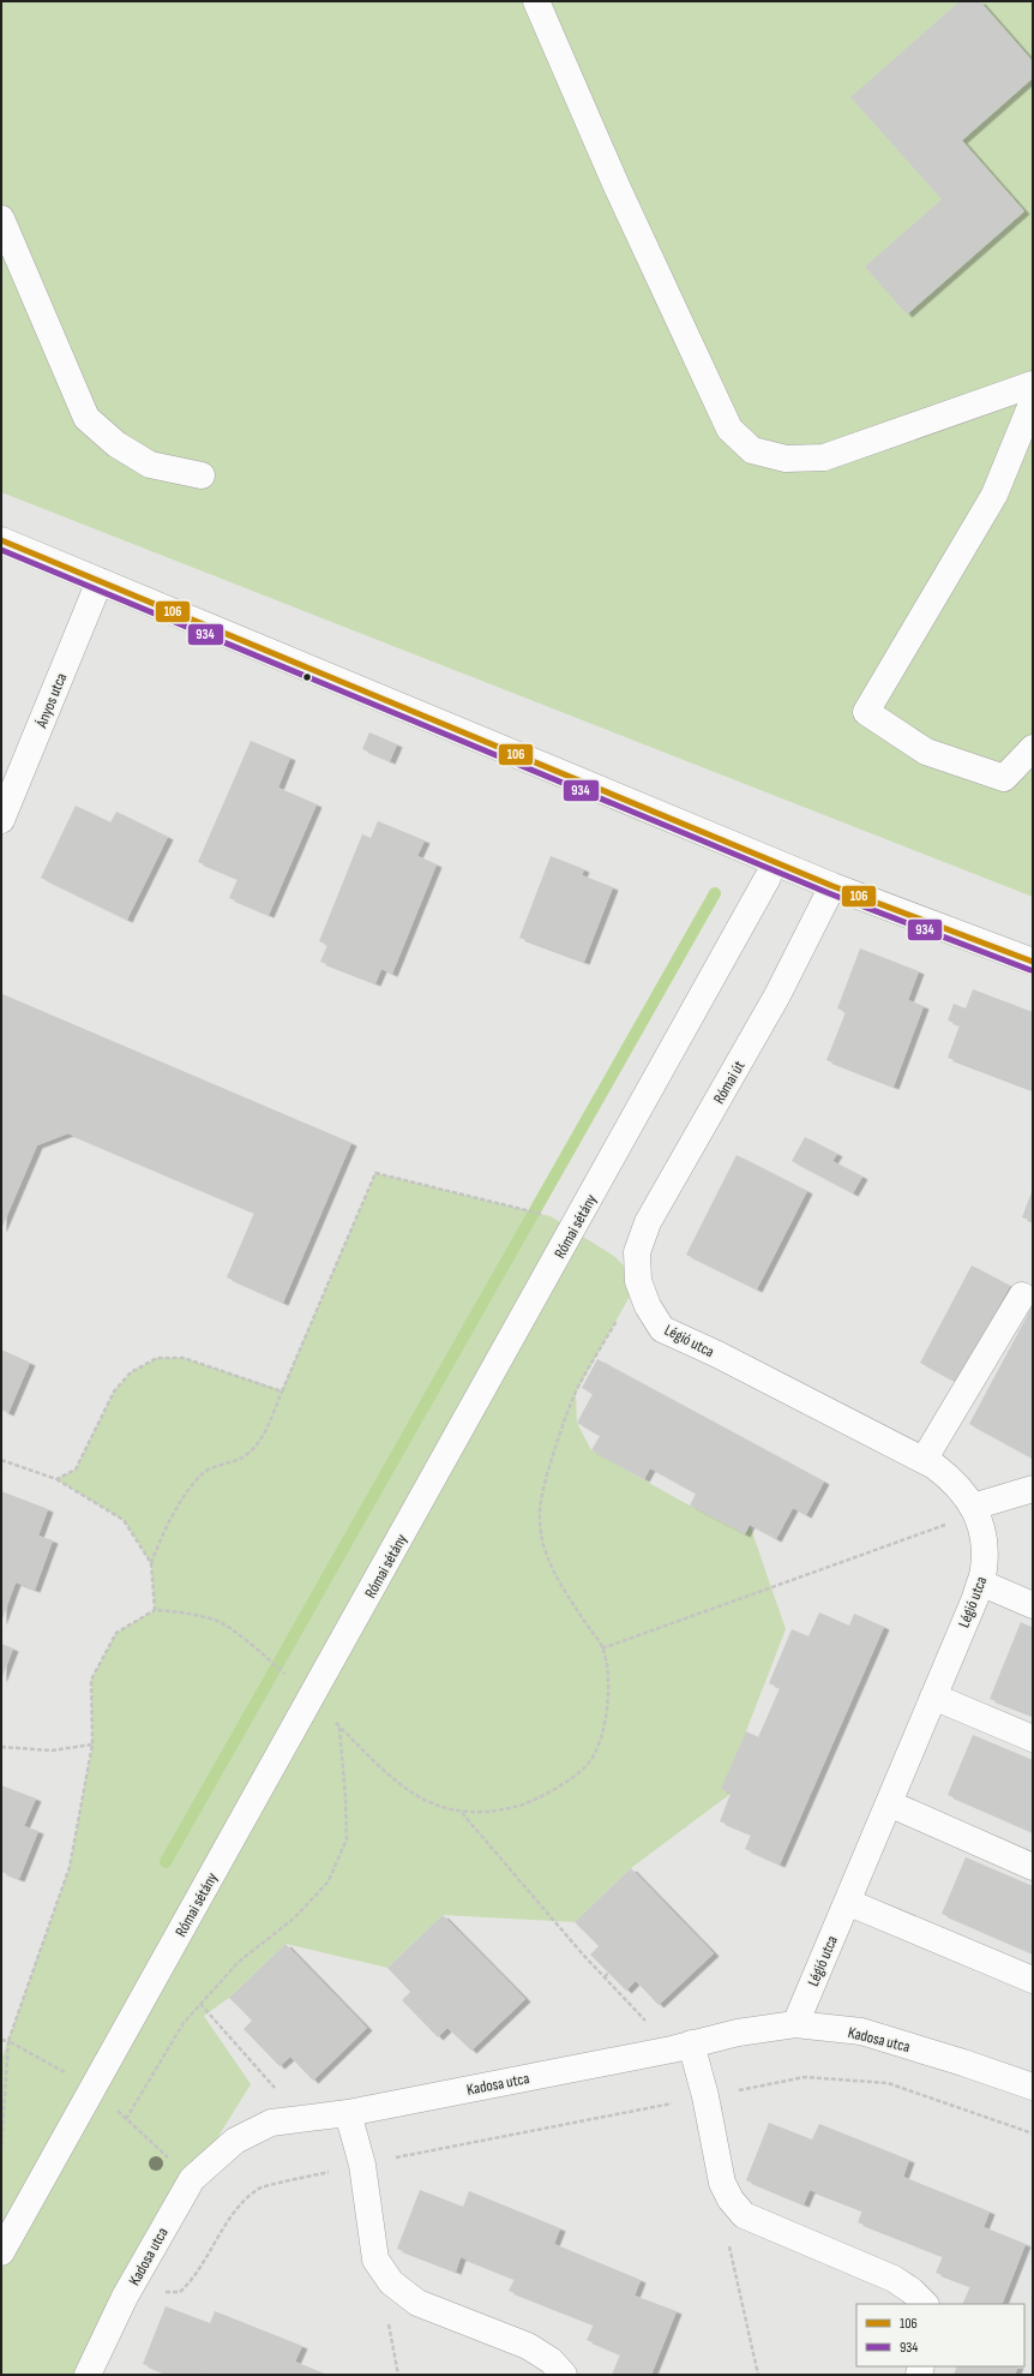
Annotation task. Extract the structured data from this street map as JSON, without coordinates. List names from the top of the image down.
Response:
{
  "streets": {
    "street": [
      "Ányos utca",
      "Római út",
      "Római sétány",
      "Légió utca",
      "Kadosa utca"
    ]
  },
  "crossings": [
    ["Római út", "Légió utca"],
    ["Légió utca", "Kadosa utca"]
  ],
  "lines": ["transit line 106", "transit line 934"],
  "legend": ["106", "934"]
}
